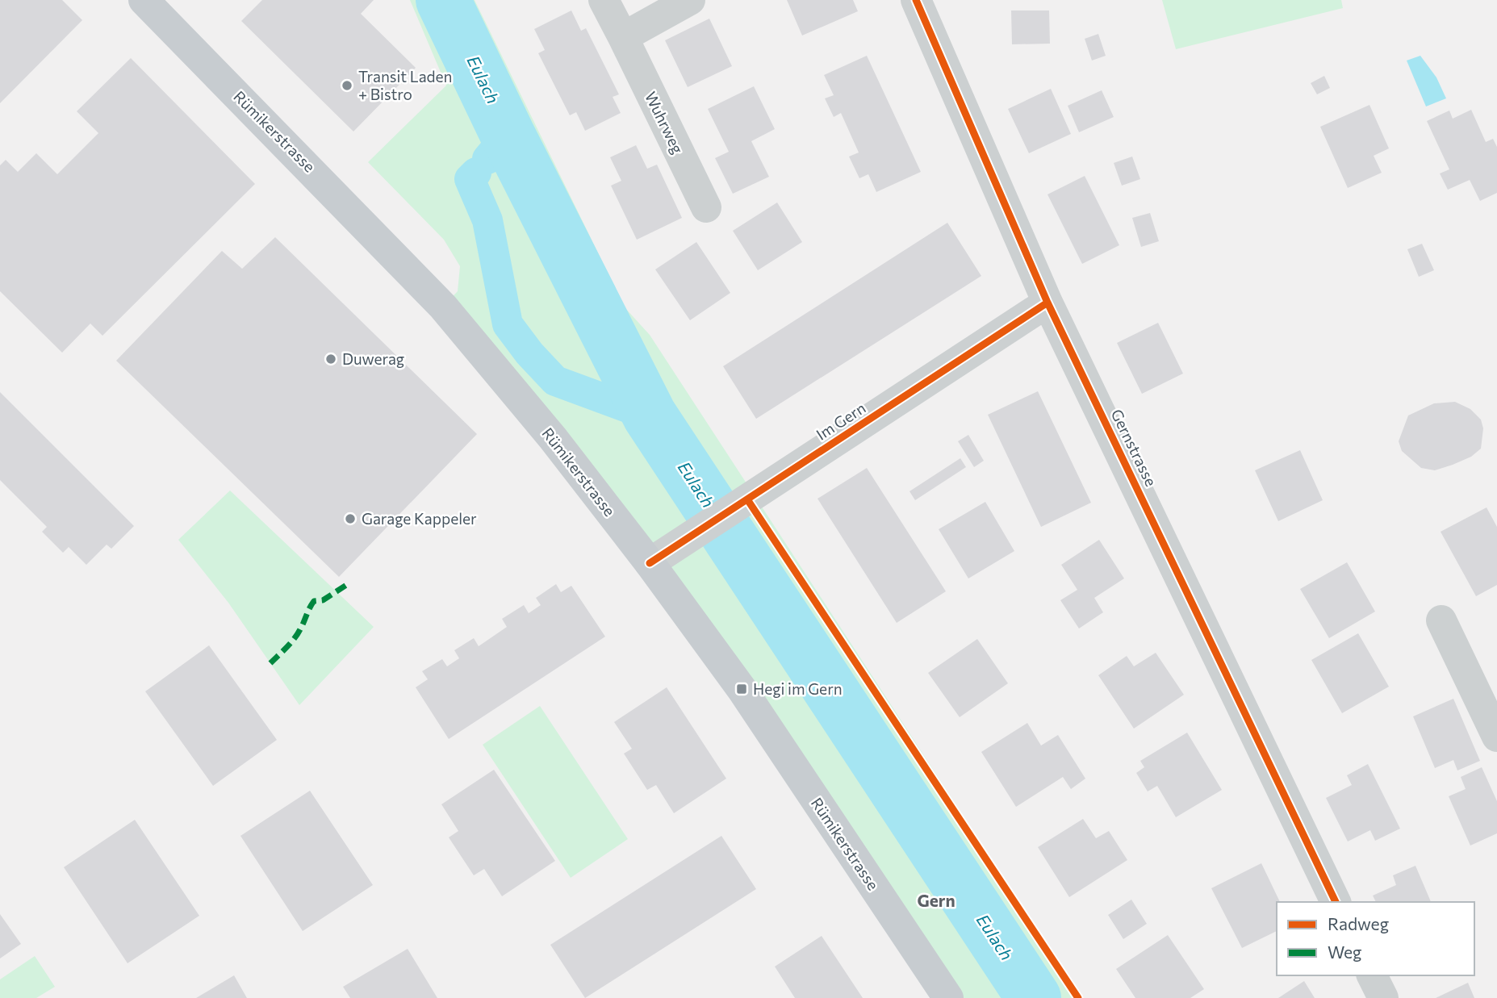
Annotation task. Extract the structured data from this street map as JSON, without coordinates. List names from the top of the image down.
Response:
{
  "streets": {
    "main road": ["Rümikerstrasse"],
    "street": ["Wuhrweg", "Im Gern", "Gernstrasse"]
  },
  "crossings": [
    ["Rümikerstrasse", "Im Gern"],
    ["Im Gern", "Gernstrasse"]
  ],
  "districts": ["Gern"],
  "water": ["Eulach"],
  "places": {
    "other": ["Transit Laden + Bistro", "Duwerag", "Garage Kappeler"],
    "transit": ["Hegi im Gern"]
  },
  "legend": ["Radweg", "Weg"]
}
